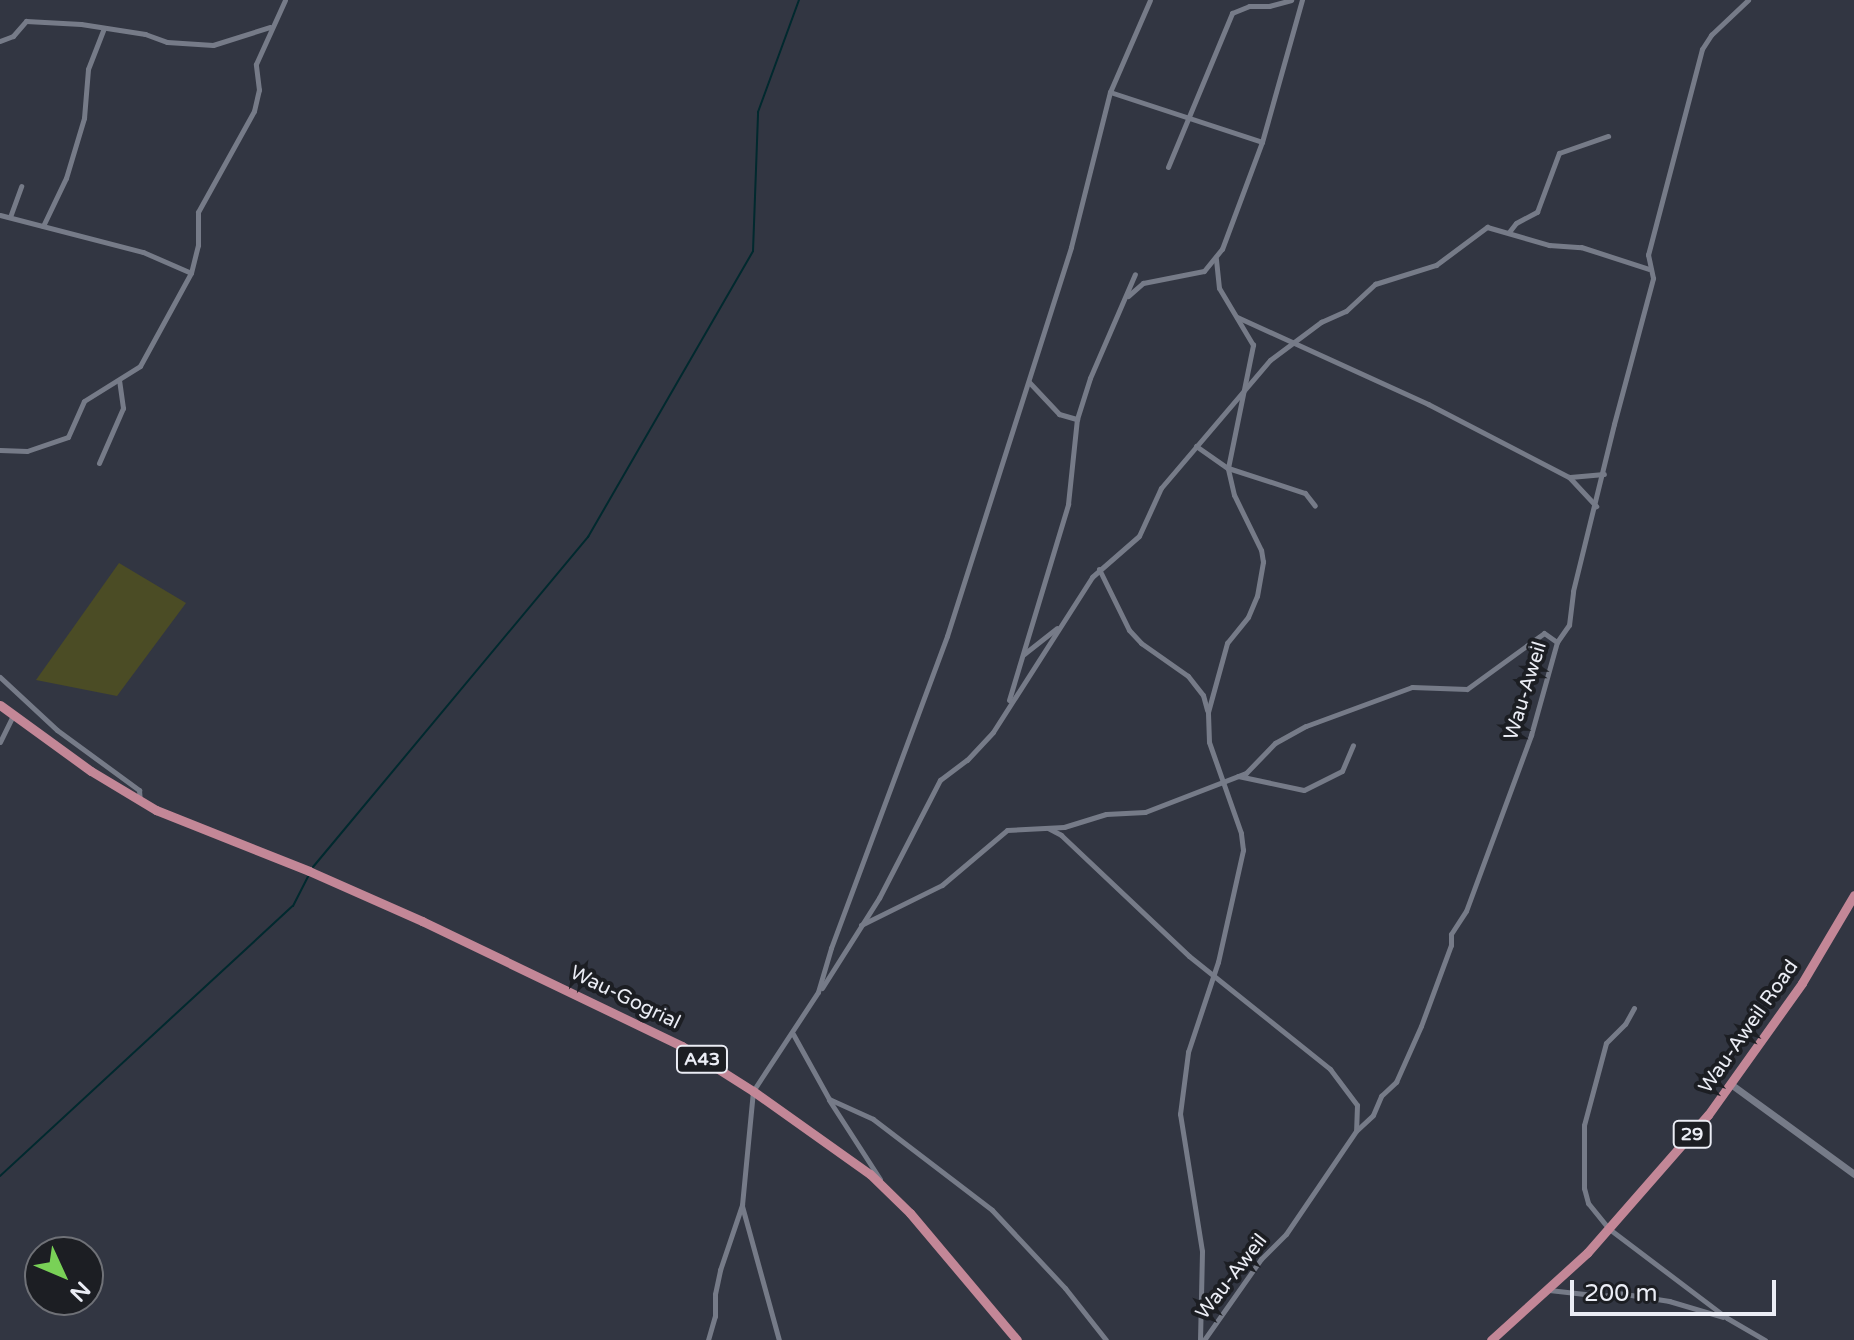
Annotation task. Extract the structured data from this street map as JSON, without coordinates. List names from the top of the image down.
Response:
{
  "streets": {
    "main road": [
      "Wau-Gogrial",
      "Wau-Aweil Road",
      "A43",
      "29"
    ],
    "street": ["Wau-Aweil"]
  },
  "crossings": [
    ["Wau-Gogrial", "A43"]
  ],
  "scale_bar": "200 m",
  "north": "bottom right"
}
